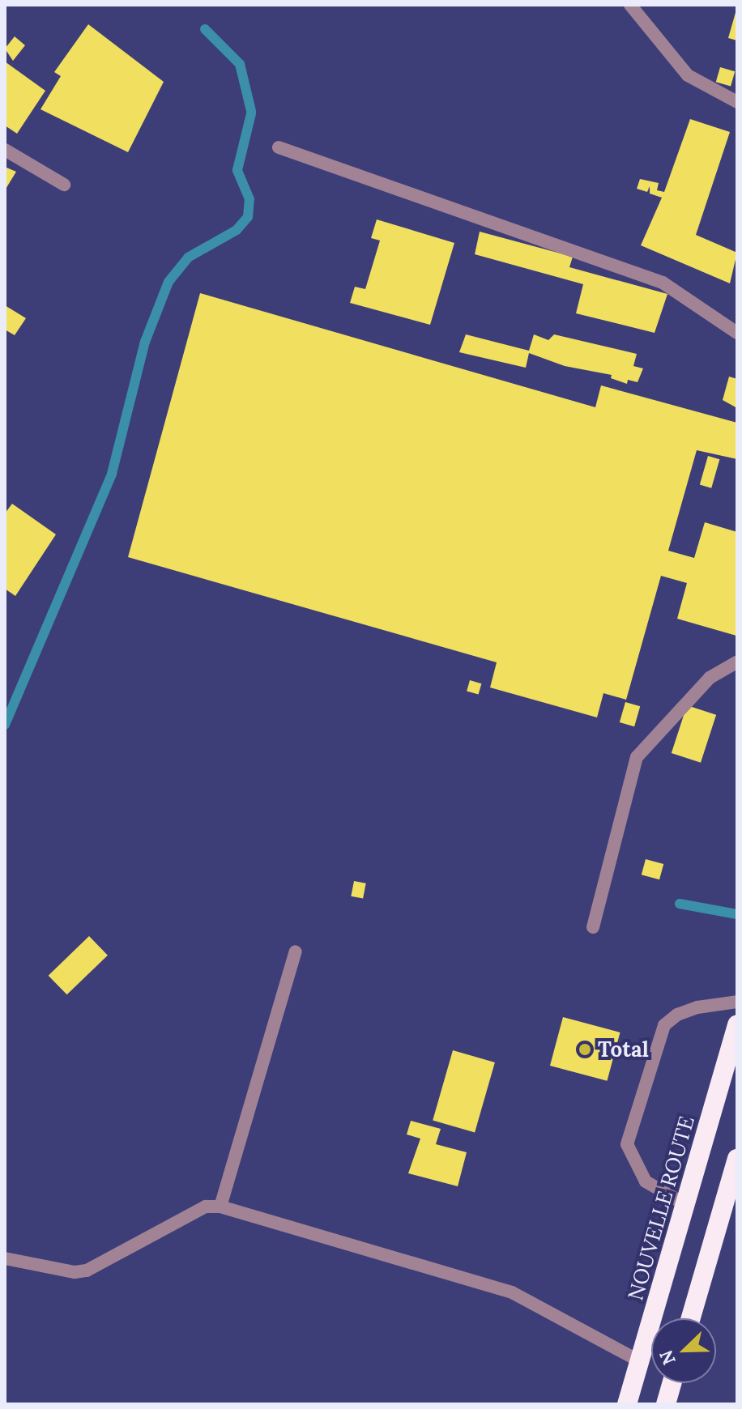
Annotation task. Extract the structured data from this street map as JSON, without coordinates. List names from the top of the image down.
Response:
{
  "streets": {
    "highway": ["NOUVELLE ROUTE"]
  },
  "places": ["Total"],
  "north": "bottom left"
}
